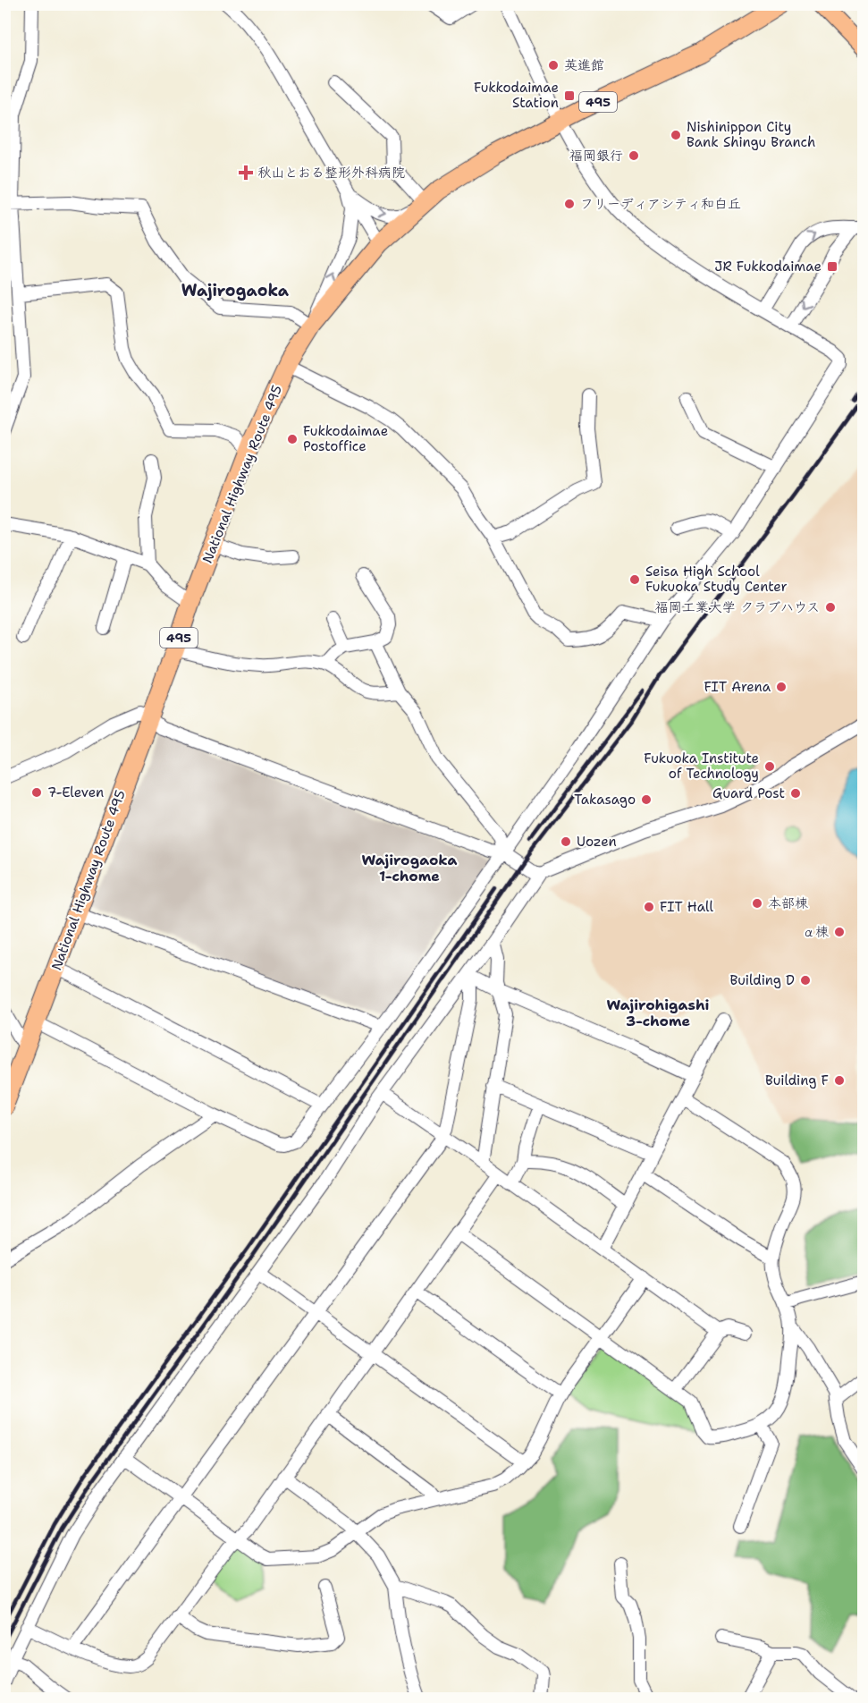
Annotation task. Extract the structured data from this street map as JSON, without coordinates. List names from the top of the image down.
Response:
{
  "streets": {
    "highway": ["495", "National Highway Route 495"]
  },
  "districts": ["Wajirogaoka", "Wajirogaoka 1-chome", "Wajirohigashi 3-chome"],
  "places": {
    "other": [
      "英進館",
      "Nishinippon City Bank Shingu Branch",
      "福岡銀行",
      "フリーディアシティ和白丘",
      "Fukkodaimae Postoffice",
      "Seisa High School Fukuoka Study Center",
      "福岡工業大学 クラブハウス",
      "FIT Arena",
      "Fukuoka Institute of Technology",
      "7-Eleven",
      "Guard Post",
      "Takasago",
      "Uozen",
      "本部棟",
      "FIT Hall",
      "α棟",
      "Building D",
      "Building F"
    ],
    "transit": ["Fukkodaimae Station", "JR Fukkodaimae"],
    "health": ["秋山とおる整形外科病院"]
  }
}
